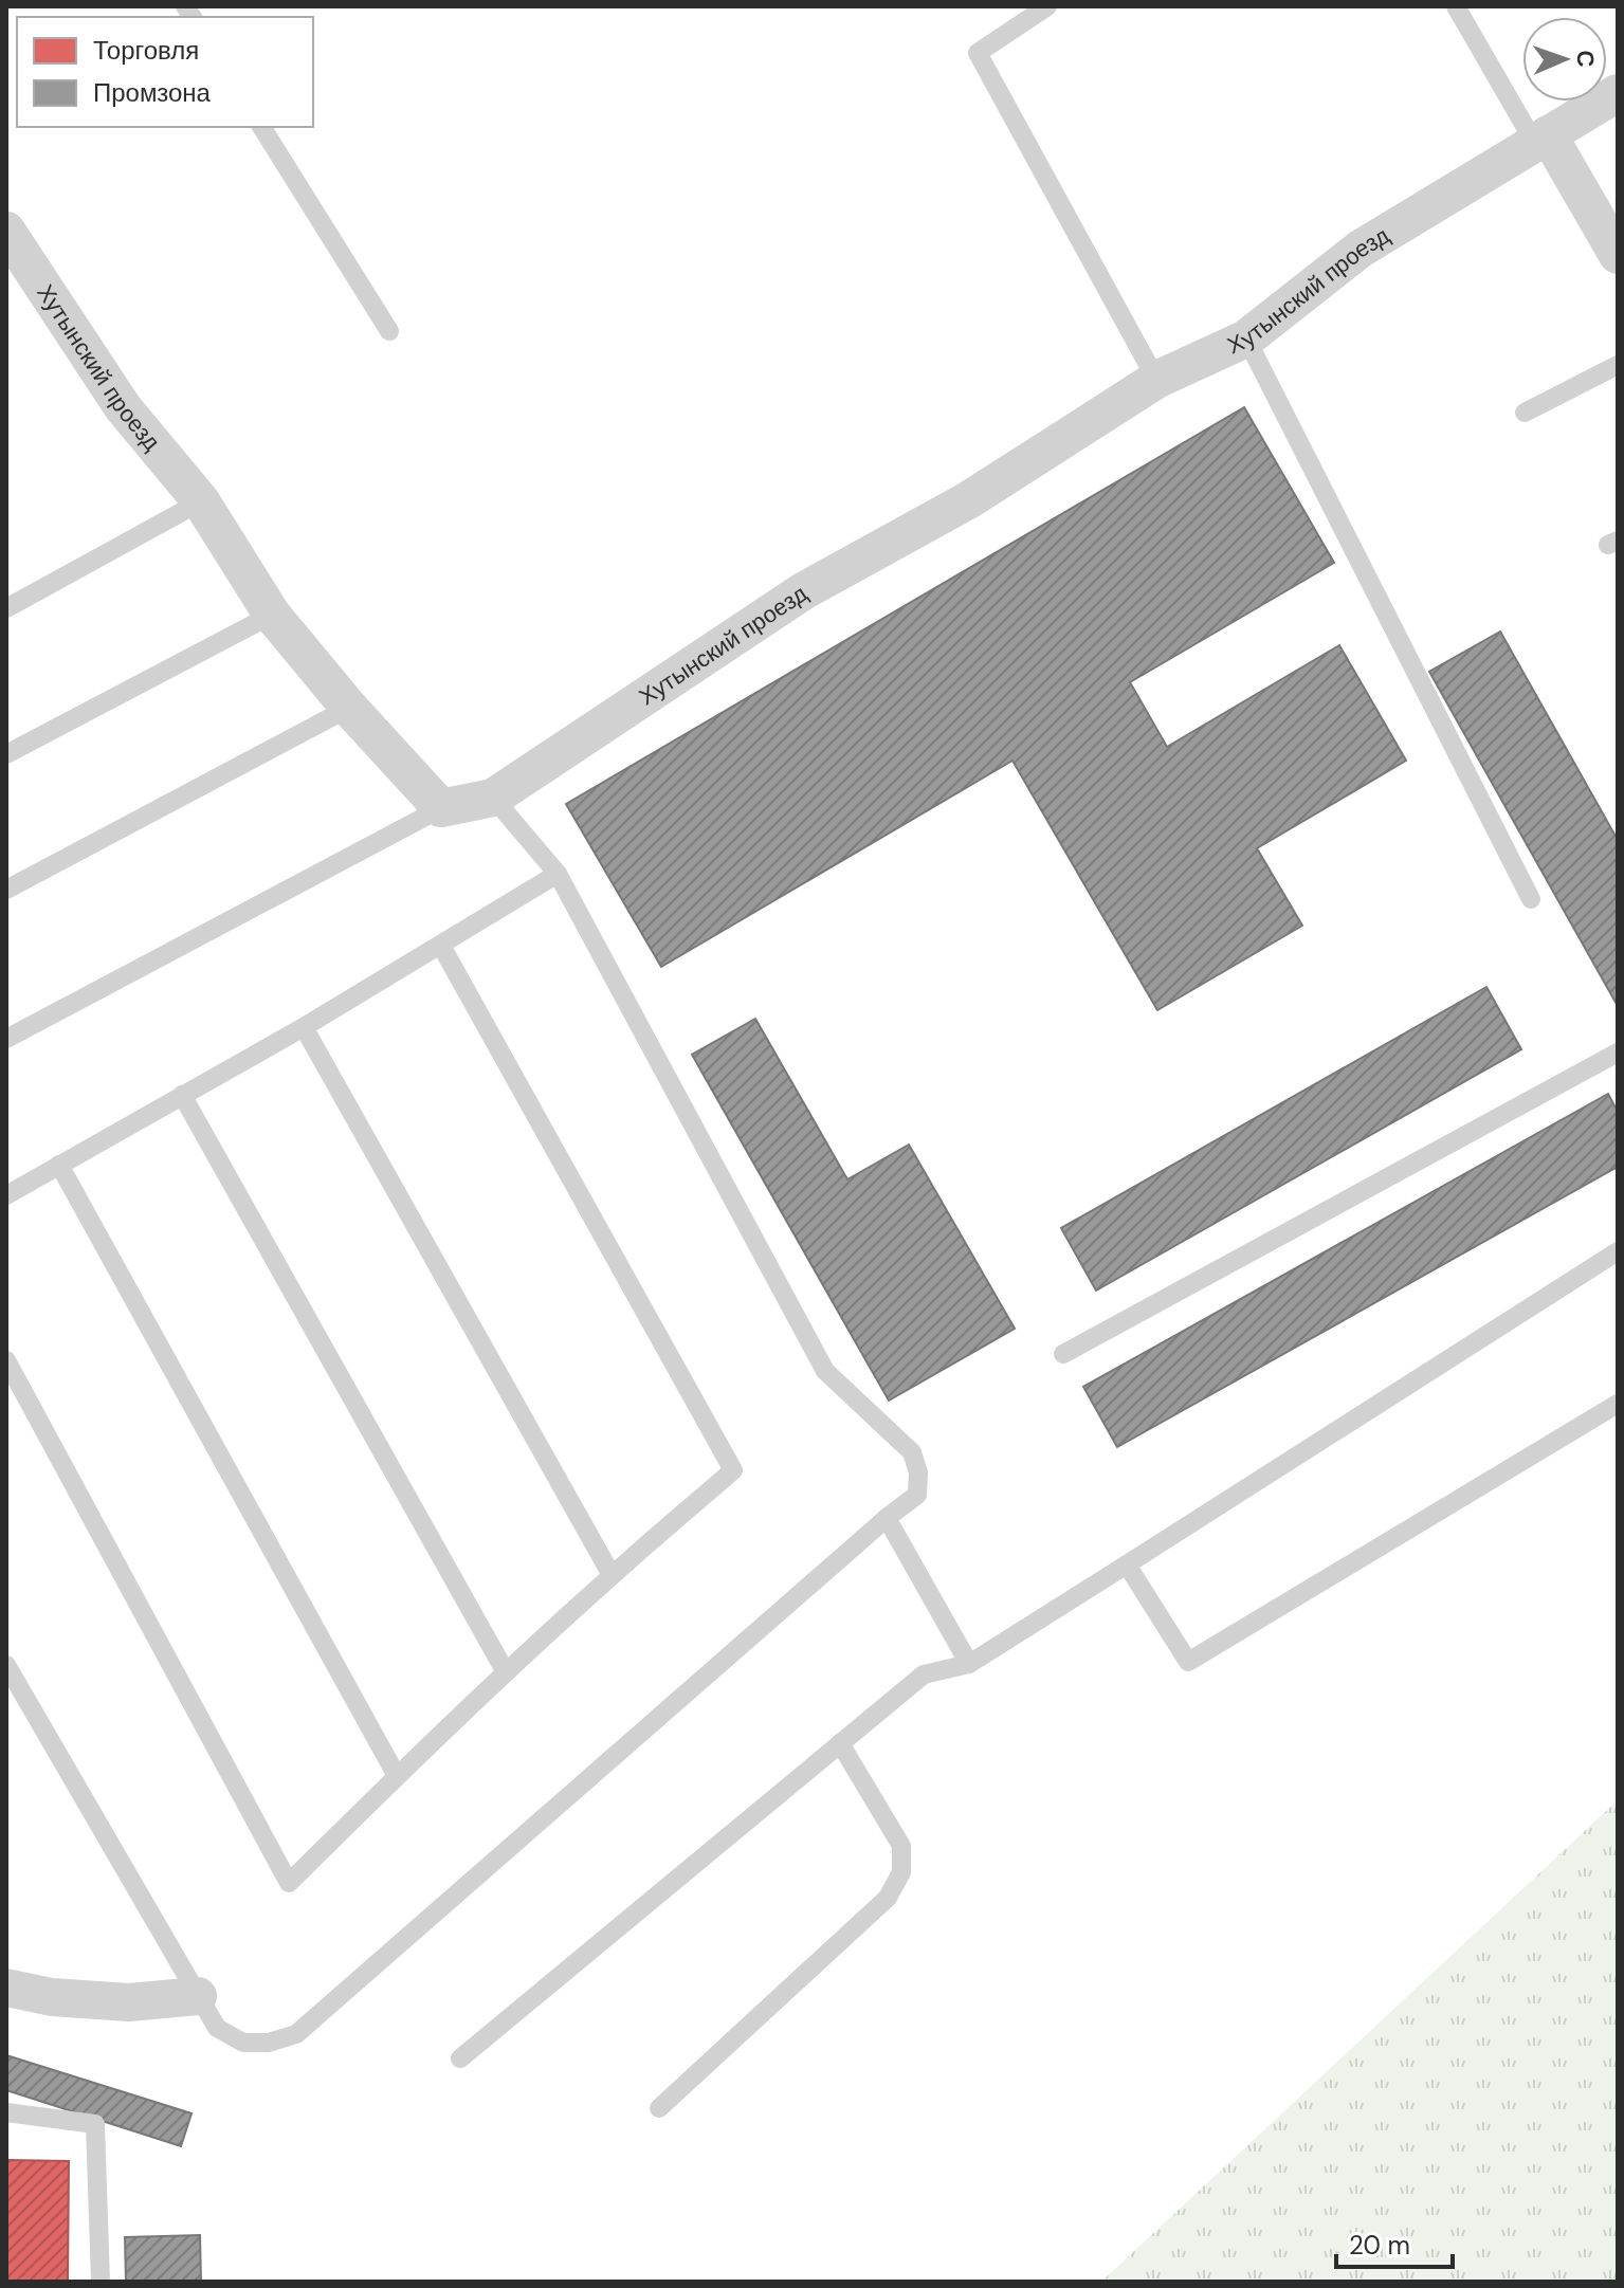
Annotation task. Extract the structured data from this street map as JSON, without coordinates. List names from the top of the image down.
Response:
{
  "streets": {
    "street": ["Хутынский проезд"]
  },
  "legend": ["Торговля", "Промзона"],
  "scale_bar": "20 m",
  "north": "right"
}
